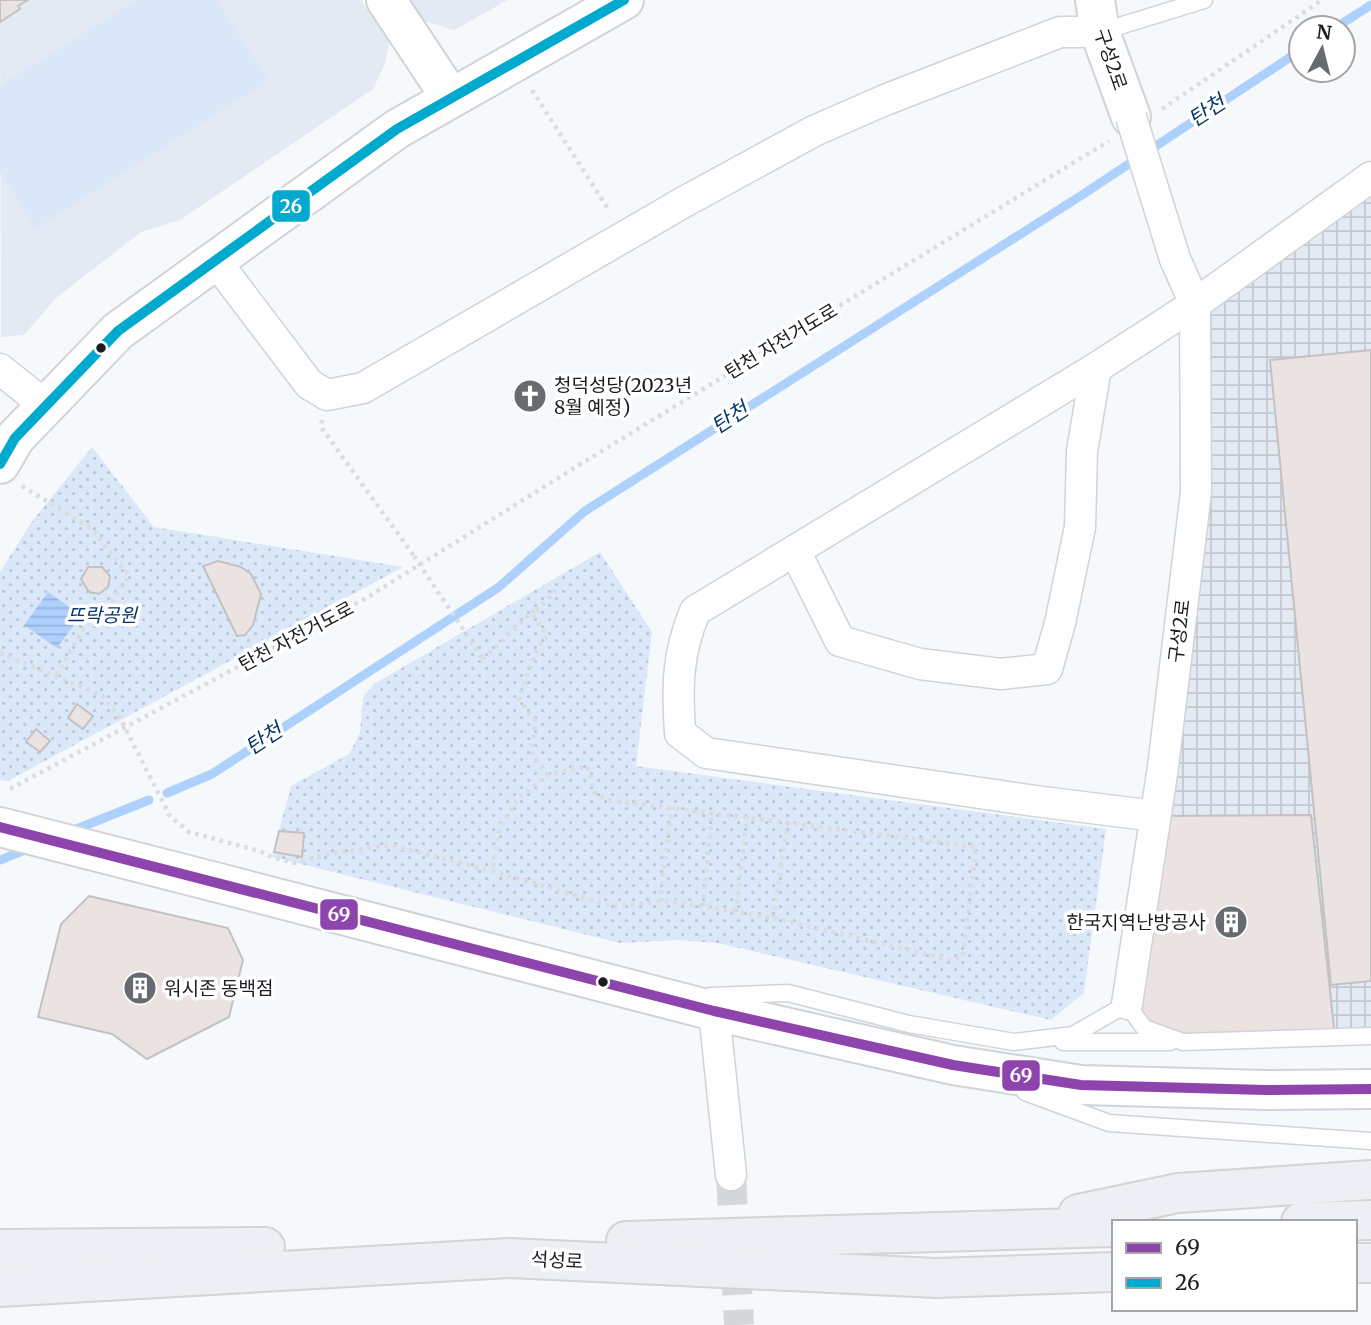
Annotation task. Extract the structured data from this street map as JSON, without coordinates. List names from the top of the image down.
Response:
{
  "streets": {
    "highway": ["석성로"],
    "street": ["구성2로"],
    "path": ["탄천 자전거도로"]
  },
  "crossings": [
    ["구성2로", "탄천 자전거도로"]
  ],
  "water": ["탄천"],
  "parks": ["뜨락공원"],
  "places": {
    "church": ["청덕성당(2023년 8월 예정)"],
    "building": ["한국지역난방공사", "워시존 동백점"]
  },
  "lines": ["transit line 26", "transit line 69"],
  "legend": ["69", "26"],
  "north": "top"
}
